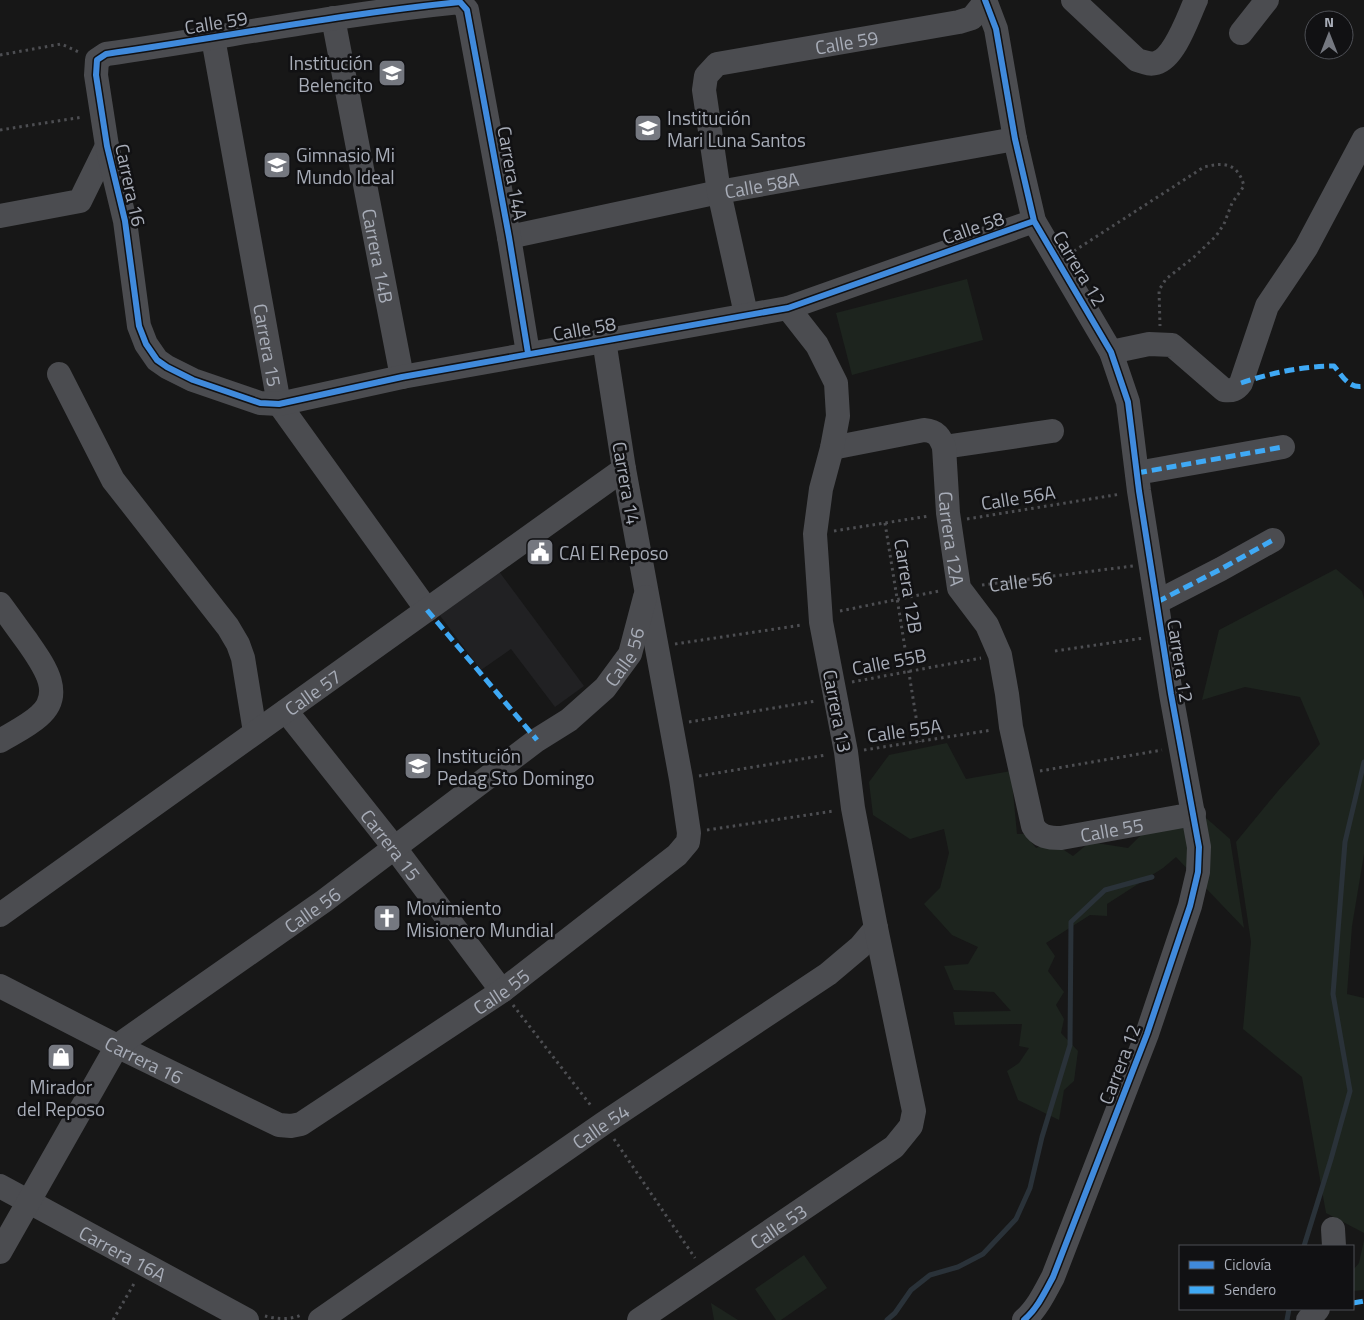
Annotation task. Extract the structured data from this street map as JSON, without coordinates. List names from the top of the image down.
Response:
{
  "streets": {
    "street": [
      "Calle 59",
      "Carrera 14A",
      "Carrera 16",
      "Calle 58A",
      "Calle 58",
      "Carrera 14B",
      "Carrera 12",
      "Carrera 15",
      "Carrera 14",
      "Carrera 12A",
      "Calle 56",
      "Calle 57",
      "Carrera 13",
      "Calle 55",
      "Calle 54",
      "Calle 53",
      "Carrera 16A"
    ],
    "path": [
      "Calle 56A",
      "Carrera 12B",
      "Calle 55B",
      "Calle 55A"
    ]
  },
  "crossings": [
    ["Calle 59", "Carrera 14A"],
    ["Calle 59", "Carrera 16"],
    ["Calle 59", "Calle 58A"],
    ["Calle 59", "Carrera 14B"],
    ["Calle 59", "Carrera 12"],
    ["Calle 59", "Carrera 15"],
    ["Carrera 14A", "Calle 58A"],
    ["Carrera 14A", "Calle 58"],
    ["Carrera 16", "Calle 58"],
    ["Carrera 16", "Calle 56"],
    ["Carrera 16", "Calle 55"],
    ["Calle 58A", "Carrera 12"],
    ["Calle 58", "Carrera 14B"],
    ["Calle 58", "Carrera 12"],
    ["Calle 58", "Carrera 15"],
    ["Calle 58", "Carrera 14"],
    ["Calle 58", "Carrera 13"],
    ["Carrera 12", "Calle 56A"],
    ["Carrera 12", "Calle 56"],
    ["Carrera 12", "Calle 55"],
    ["Carrera 15", "Calle 56"],
    ["Carrera 15", "Calle 57"],
    ["Carrera 15", "Calle 55"],
    ["Carrera 14", "Calle 56"],
    ["Carrera 14", "Calle 55B"],
    ["Carrera 14", "Calle 57"],
    ["Carrera 14", "Calle 55A"],
    ["Carrera 14", "Calle 55"],
    ["Calle 56A", "Carrera 12A"],
    ["Calle 56A", "Carrera 12B"],
    ["Calle 56A", "Carrera 13"],
    ["Carrera 12A", "Calle 56"],
    ["Carrera 12A", "Calle 55B"],
    ["Carrera 12A", "Calle 55A"],
    ["Carrera 12A", "Calle 55"],
    ["Calle 56", "Carrera 12B"],
    ["Calle 56", "Carrera 13"],
    ["Calle 56", "Carrera 16A"],
    ["Carrera 12B", "Calle 55B"],
    ["Carrera 12B", "Calle 55A"],
    ["Calle 55B", "Carrera 13"],
    ["Carrera 13", "Calle 55A"],
    ["Carrera 13", "Calle 54"],
    ["Carrera 13", "Calle 53"]
  ],
  "places": {
    "school or university": [
      "Institución Belencito",
      "Institución Mari Luna Santos",
      "Gimnasio Mi Mundo Ideal",
      "Institución Pedag Sto Domingo"
    ],
    "public building": ["CAI El Reposo"],
    "church": ["Movimiento Misionero Mundial"],
    "shop": ["Mirador del Reposo"]
  },
  "legend": ["Ciclovía", "Sendero"],
  "north": "top"
}
